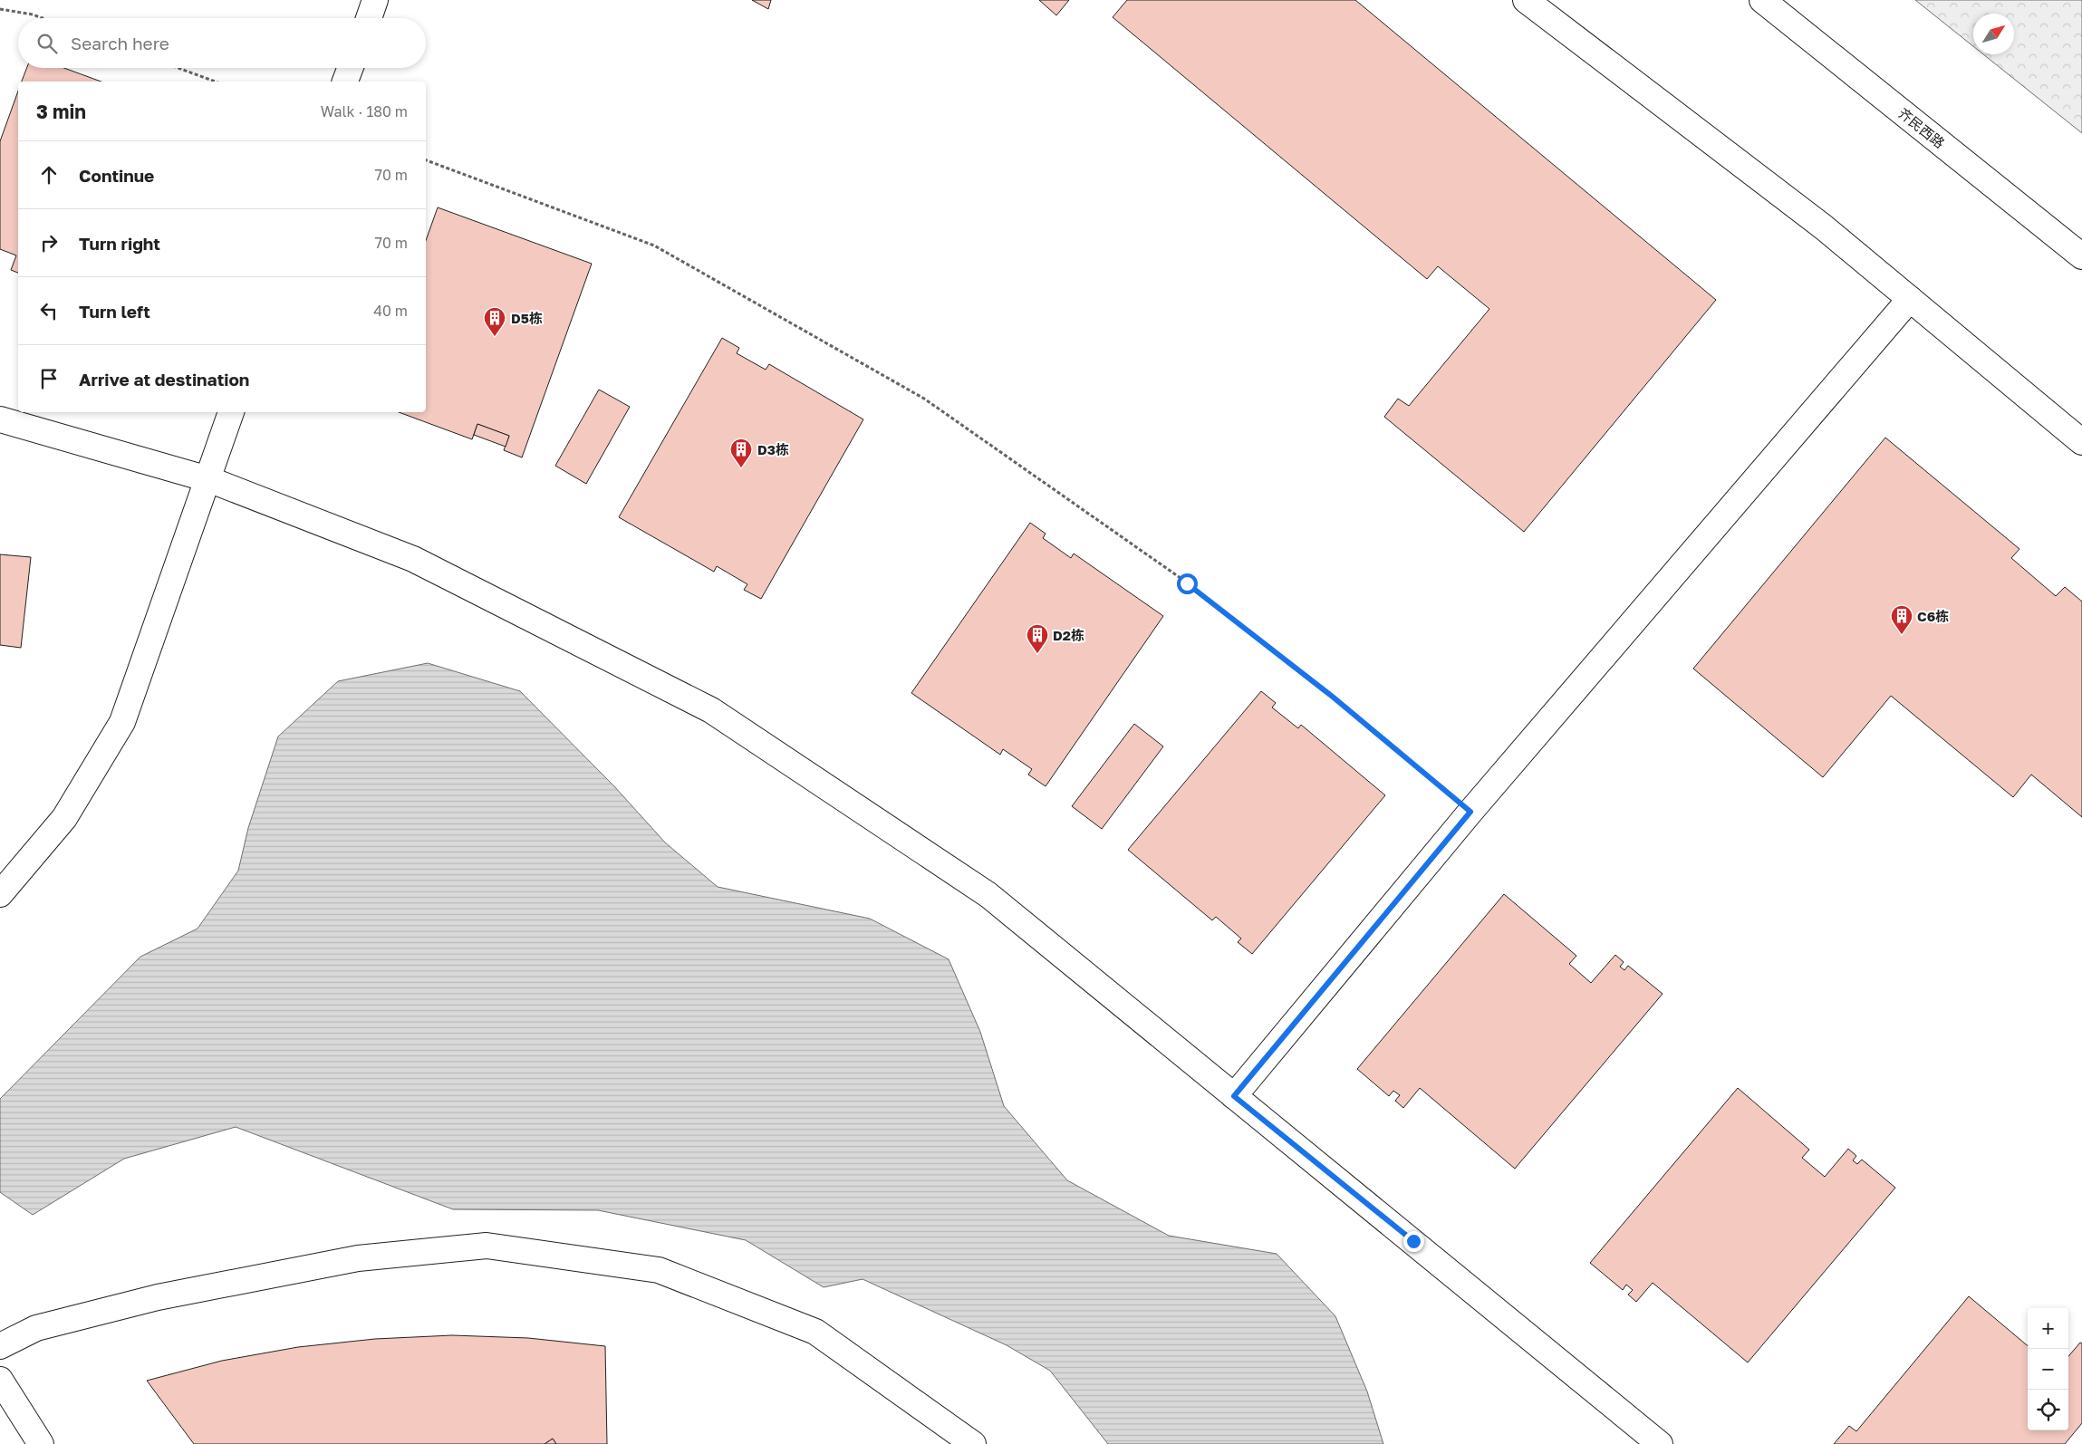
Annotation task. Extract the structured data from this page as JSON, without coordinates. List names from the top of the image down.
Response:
{
  "streets": {
    "street": ["齐民西路"]
  },
  "places": {
    "building": [
      "D5栋",
      "D3栋",
      "C6栋",
      "D2栋"
    ]
  },
  "north": "top right",
  "page": {
    "search": "Search here",
    "heading": ["3 min", "Walk · 180 m"],
    "list": [
      ["Continue", "70 m"],
      ["Turn right", "70 m"],
      ["Turn left", "40 m"],
      "Arrive at destination"
    ],
    "map_buttons": ["+", "−"]
  }
}
